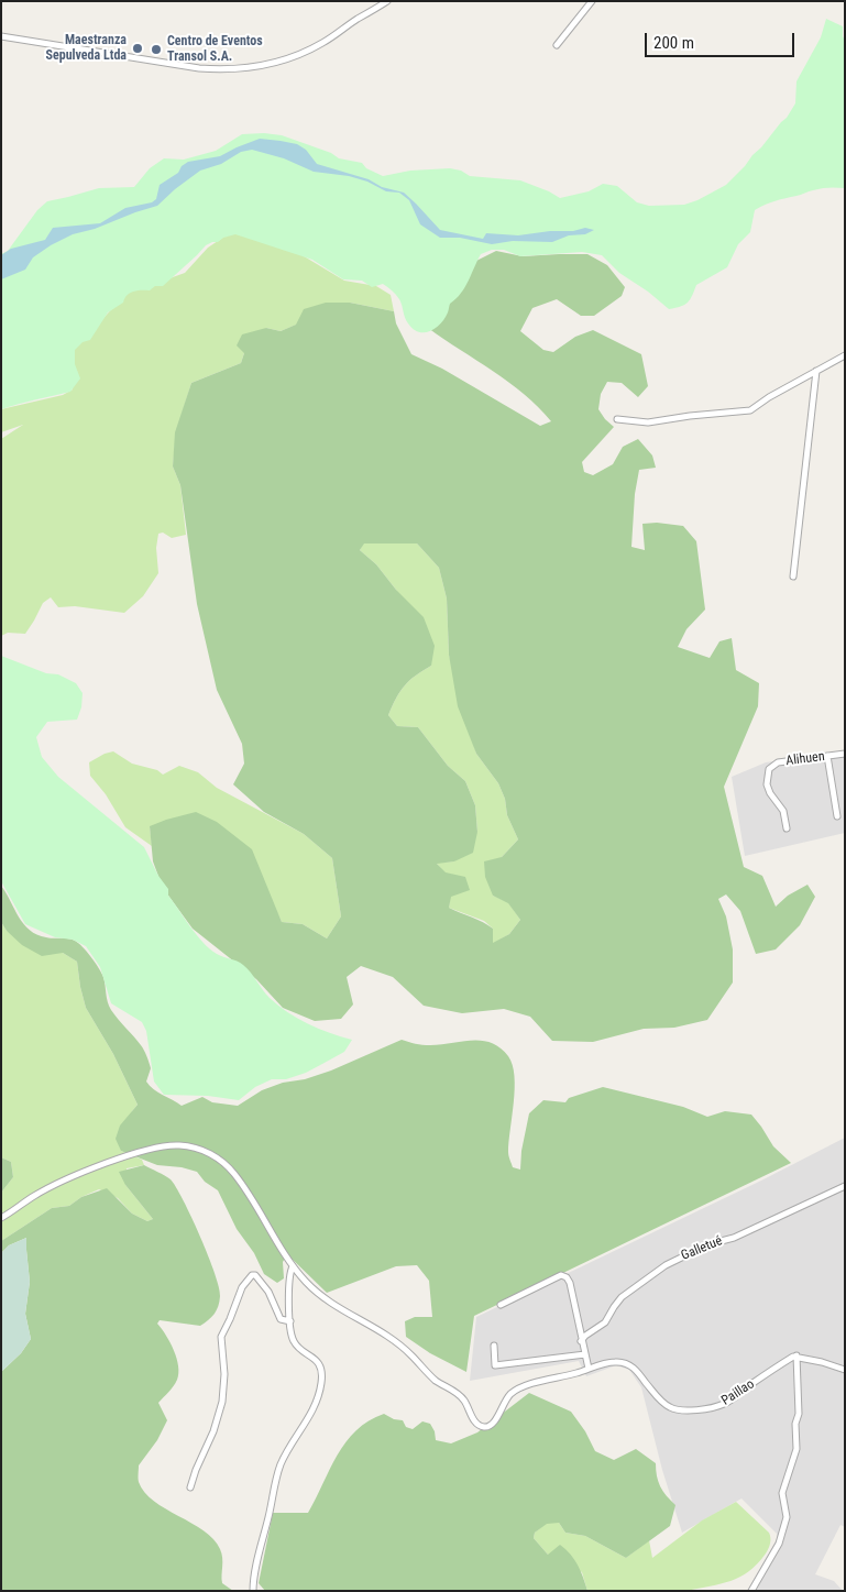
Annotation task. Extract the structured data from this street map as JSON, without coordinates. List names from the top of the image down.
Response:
{
  "streets": {
    "street": ["Alihuen", "Galletué", "Paillao"]
  },
  "places": ["Maestranza Sepulveda Ltda", "Centro de Eventos Transol S.A."],
  "scale_bar": "200 m"
}
